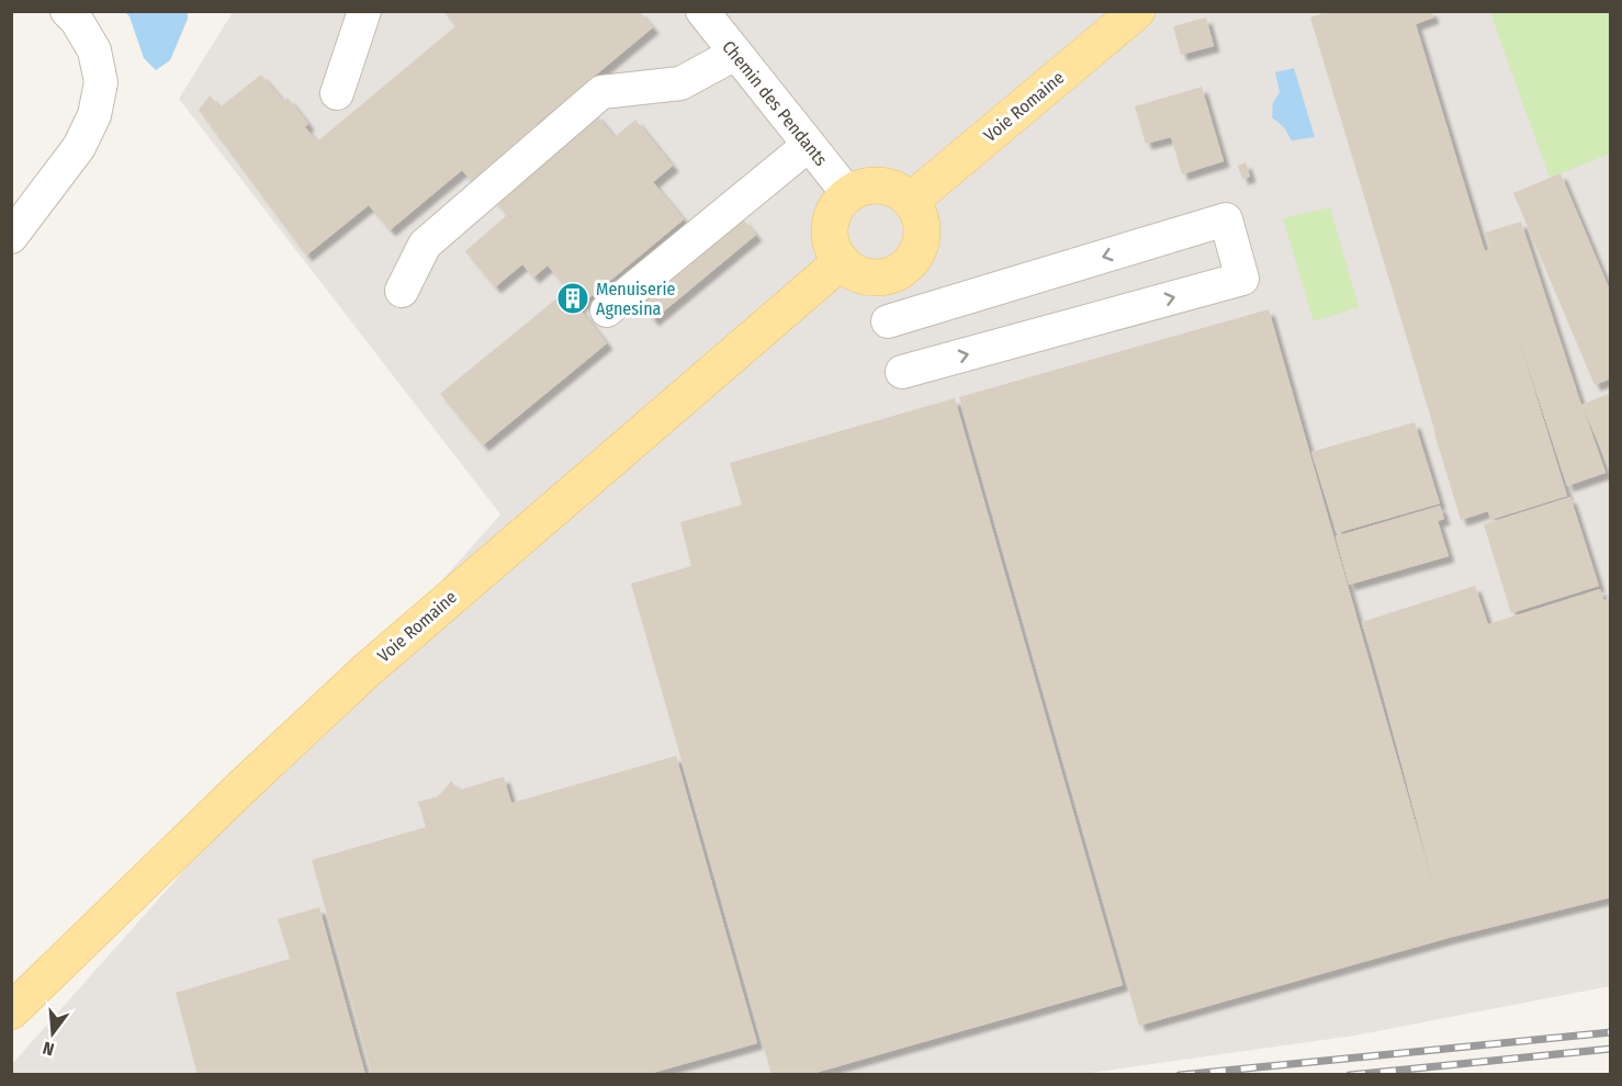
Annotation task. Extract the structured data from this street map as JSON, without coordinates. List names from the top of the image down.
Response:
{
  "streets": {
    "main road": ["Voie Romaine"],
    "street": ["Chemin des Pendants"]
  },
  "crossings": [
    ["Chemin des Pendants", "Voie Romaine"]
  ],
  "places": {
    "building": ["Menuiserie Agnesina"]
  },
  "north": "bottom"
}
